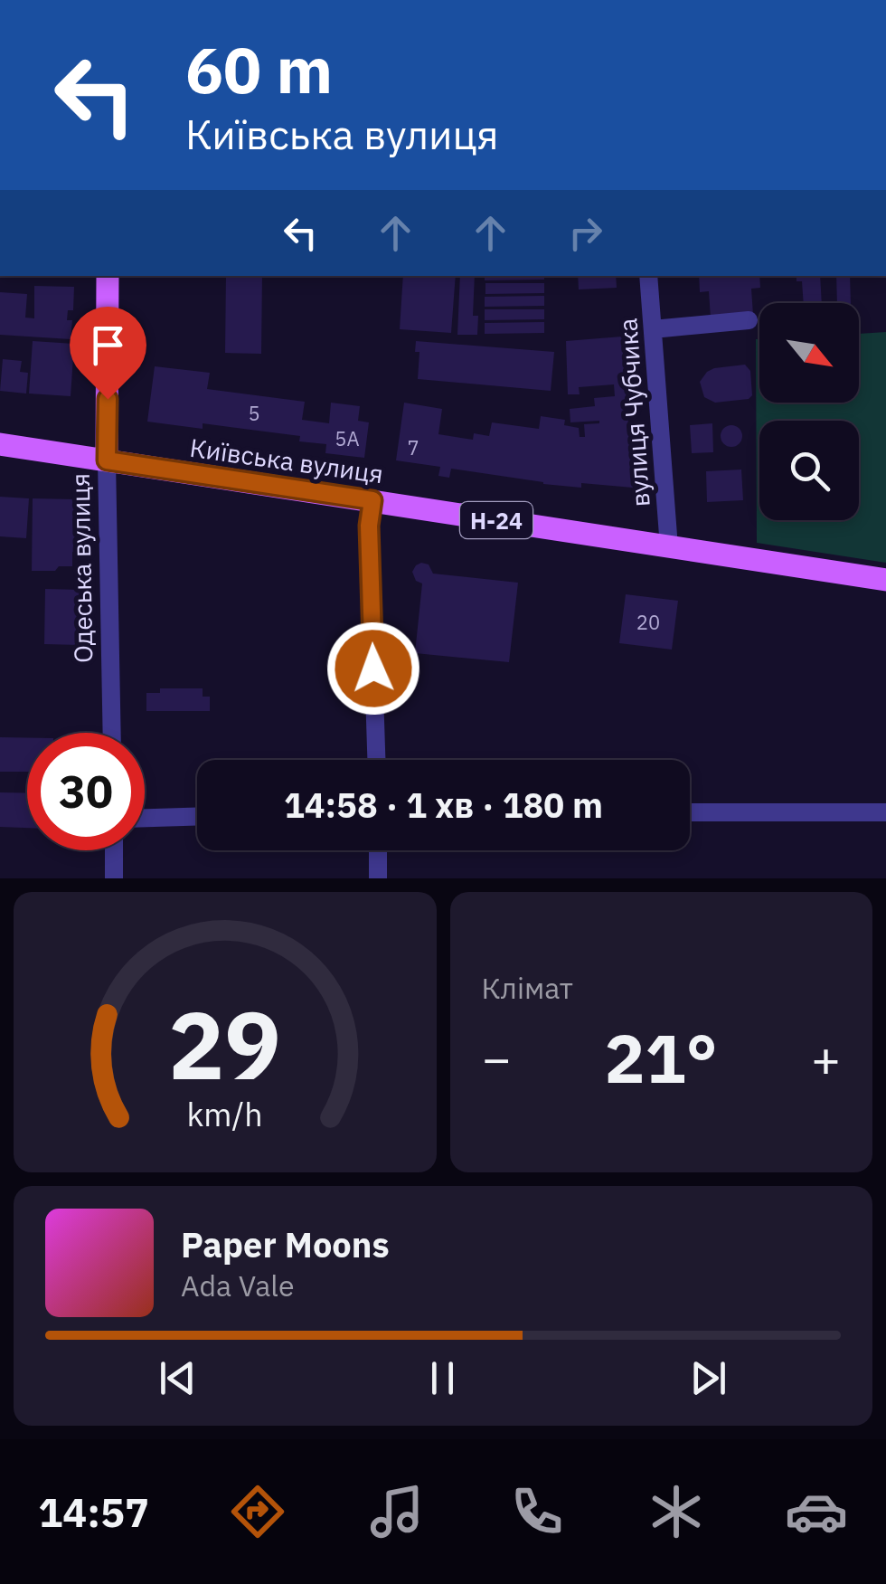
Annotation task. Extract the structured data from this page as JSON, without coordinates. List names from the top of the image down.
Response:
{
  "streets": {
    "main road": ["Київська вулиця", "Н-24", "Одеська вулиця"],
    "street": ["вулиця Чубчика"]
  },
  "crossings": [
    ["вулиця Чубчика", "Київська вулиця"],
    ["Київська вулиця", "Одеська вулиця"]
  ],
  "house_numbers": [
    "5",
    "5А",
    "7",
    "20"
  ],
  "north": "bottom right",
  "page": {
    "turn": ["60 m", "Київська вулиця"],
    "limit": "30",
    "trip": "14:58 · 1 хв · 180 m",
    "tile": "Клімат",
    "heat": ["−", "21°", "+"],
    "song": ["Paper Moons", "Ada Vale"],
    "tabs": "14:57",
    "gauge": ["29", "km/h"]
  }
}
